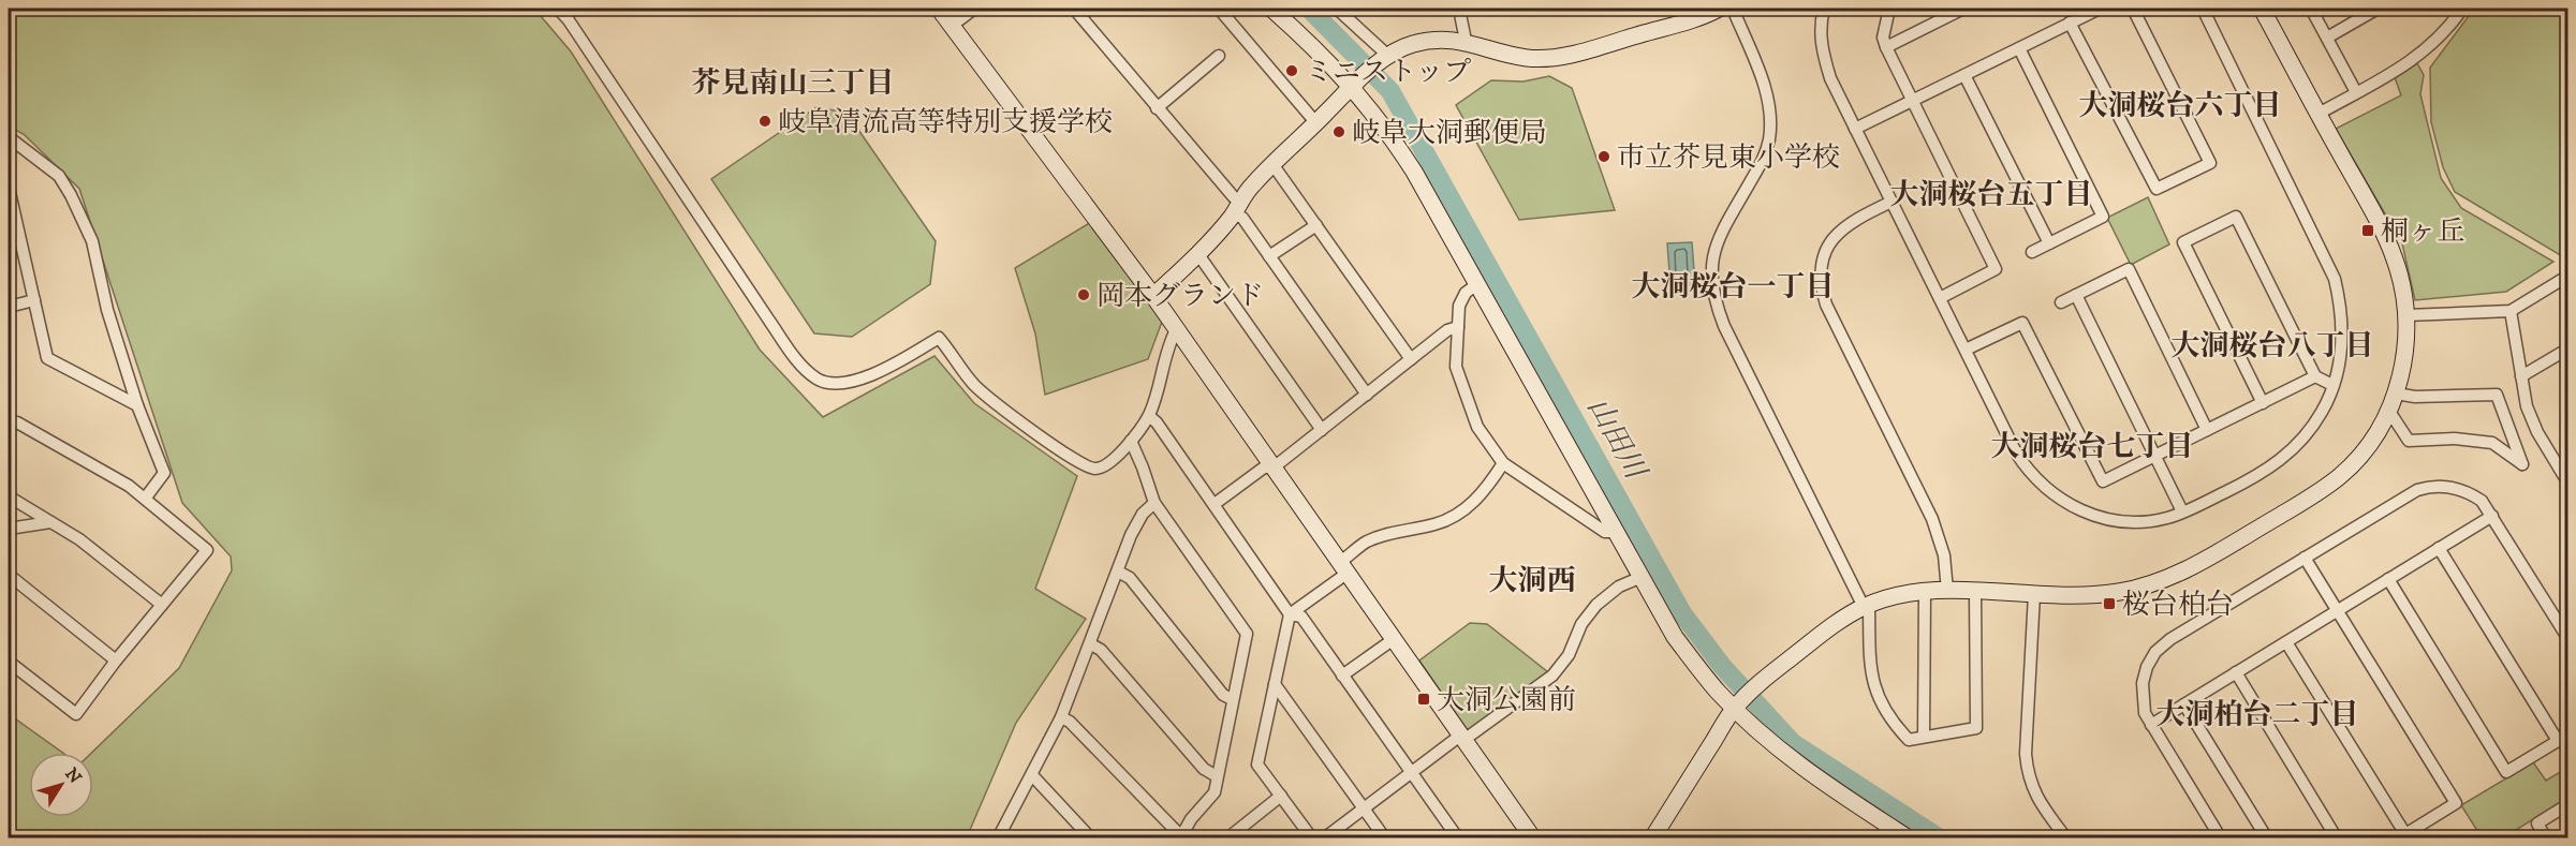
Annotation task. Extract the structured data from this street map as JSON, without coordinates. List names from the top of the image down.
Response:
{
  "districts": [
    "芥見南山三丁目",
    "大洞桜台六丁目",
    "大洞桜台五丁目",
    "大洞桜台一丁目",
    "大洞桜台八丁目",
    "大洞桜台七丁目",
    "大洞西",
    "大洞柏台二丁目"
  ],
  "water": ["山田川"],
  "places": {
    "other": [
      "ミニストップ",
      "岐阜清流高等特別支援学校",
      "岐阜大洞郵便局",
      "市立芥見東小学校",
      "岡本グランド"
    ],
    "transit": ["桐ヶ丘", "桜台柏台", "大洞公園前"]
  },
  "north": "top right"
}
